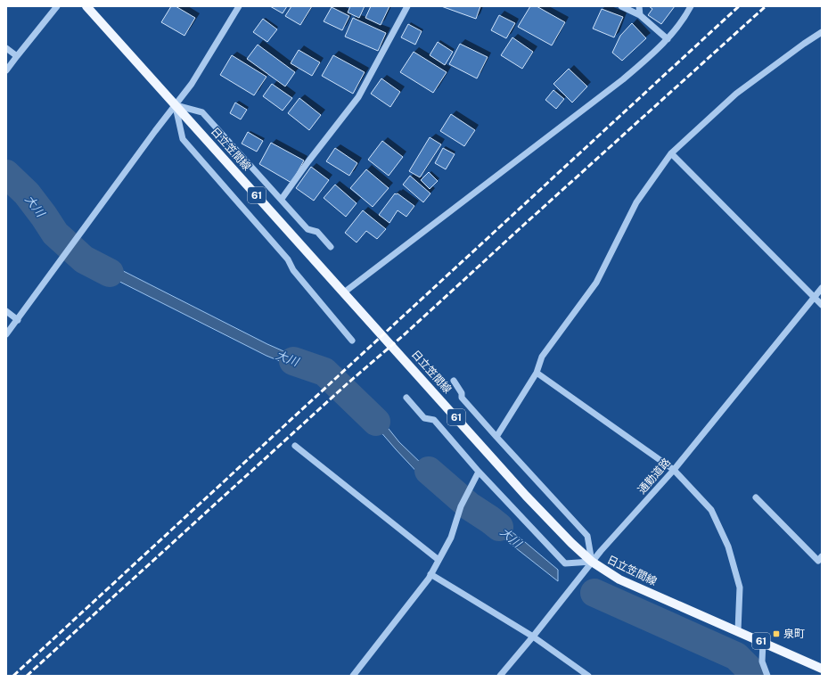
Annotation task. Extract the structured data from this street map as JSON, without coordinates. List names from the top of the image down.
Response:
{
  "streets": {
    "main road": ["日立笠間線", "61"],
    "street": ["通勤道路"]
  },
  "crossings": [
    ["日立笠間線", "通勤道路"]
  ],
  "water": ["大川"],
  "places": {
    "transit": ["泉町"]
  }
}
